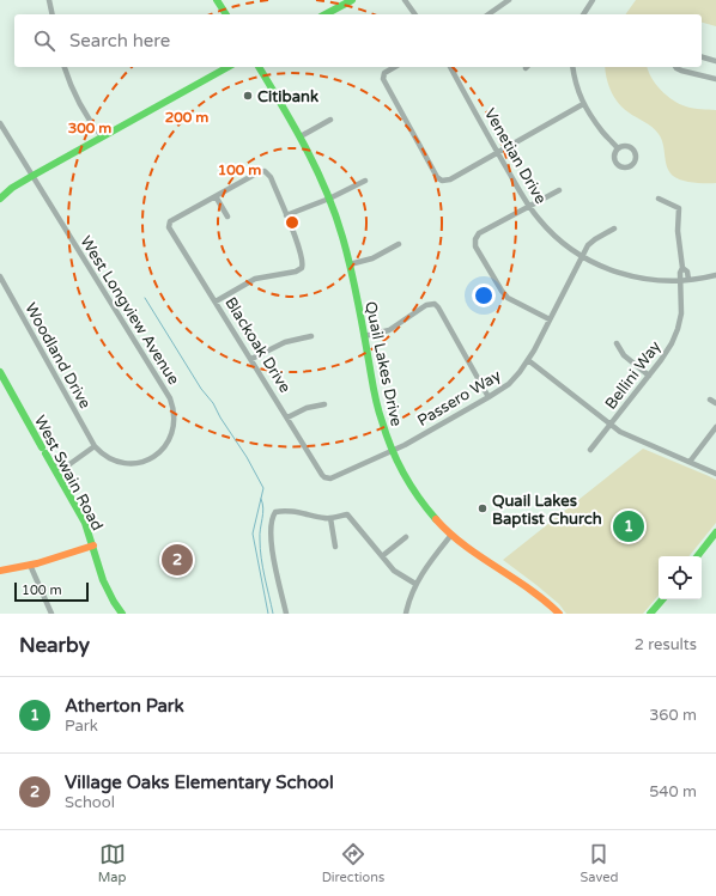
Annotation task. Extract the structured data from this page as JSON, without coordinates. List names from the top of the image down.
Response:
{
  "streets": {
    "main road": ["Quail Lakes Drive", "West Swain Road"],
    "street": [
      "Venetian Drive",
      "West Longview Avenue",
      "Blackoak Drive",
      "Woodland Drive",
      "Bellini Way",
      "Passero Way"
    ]
  },
  "crossings": [
    ["Venetian Drive", "Bellini Way"],
    ["Venetian Drive", "Passero Way"],
    ["West Longview Avenue", "Woodland Drive"],
    ["Blackoak Drive", "Passero Way"],
    ["Quail Lakes Drive", "Passero Way"]
  ],
  "places": ["Citibank", "Quail Lakes Baptist Church"],
  "scale_bar": "100 m",
  "page": {
    "search": "Search here",
    "pins": ["1", "2"],
    "scale": "100 m",
    "heading": ["Nearby", "2 results"],
    "list": [
      {
        "mark": "1",
        "name": "Atherton Park",
        "note": "Park",
        "value": "360 m"
      },
      {
        "mark": "2",
        "name": "Village Oaks Elementary School",
        "note": "School",
        "value": "540 m"
      }
    ],
    "nav": ["Map", "Directions", "Saved"]
  },
  "rings": ["200 m", "300 m", "100 m"]
}
